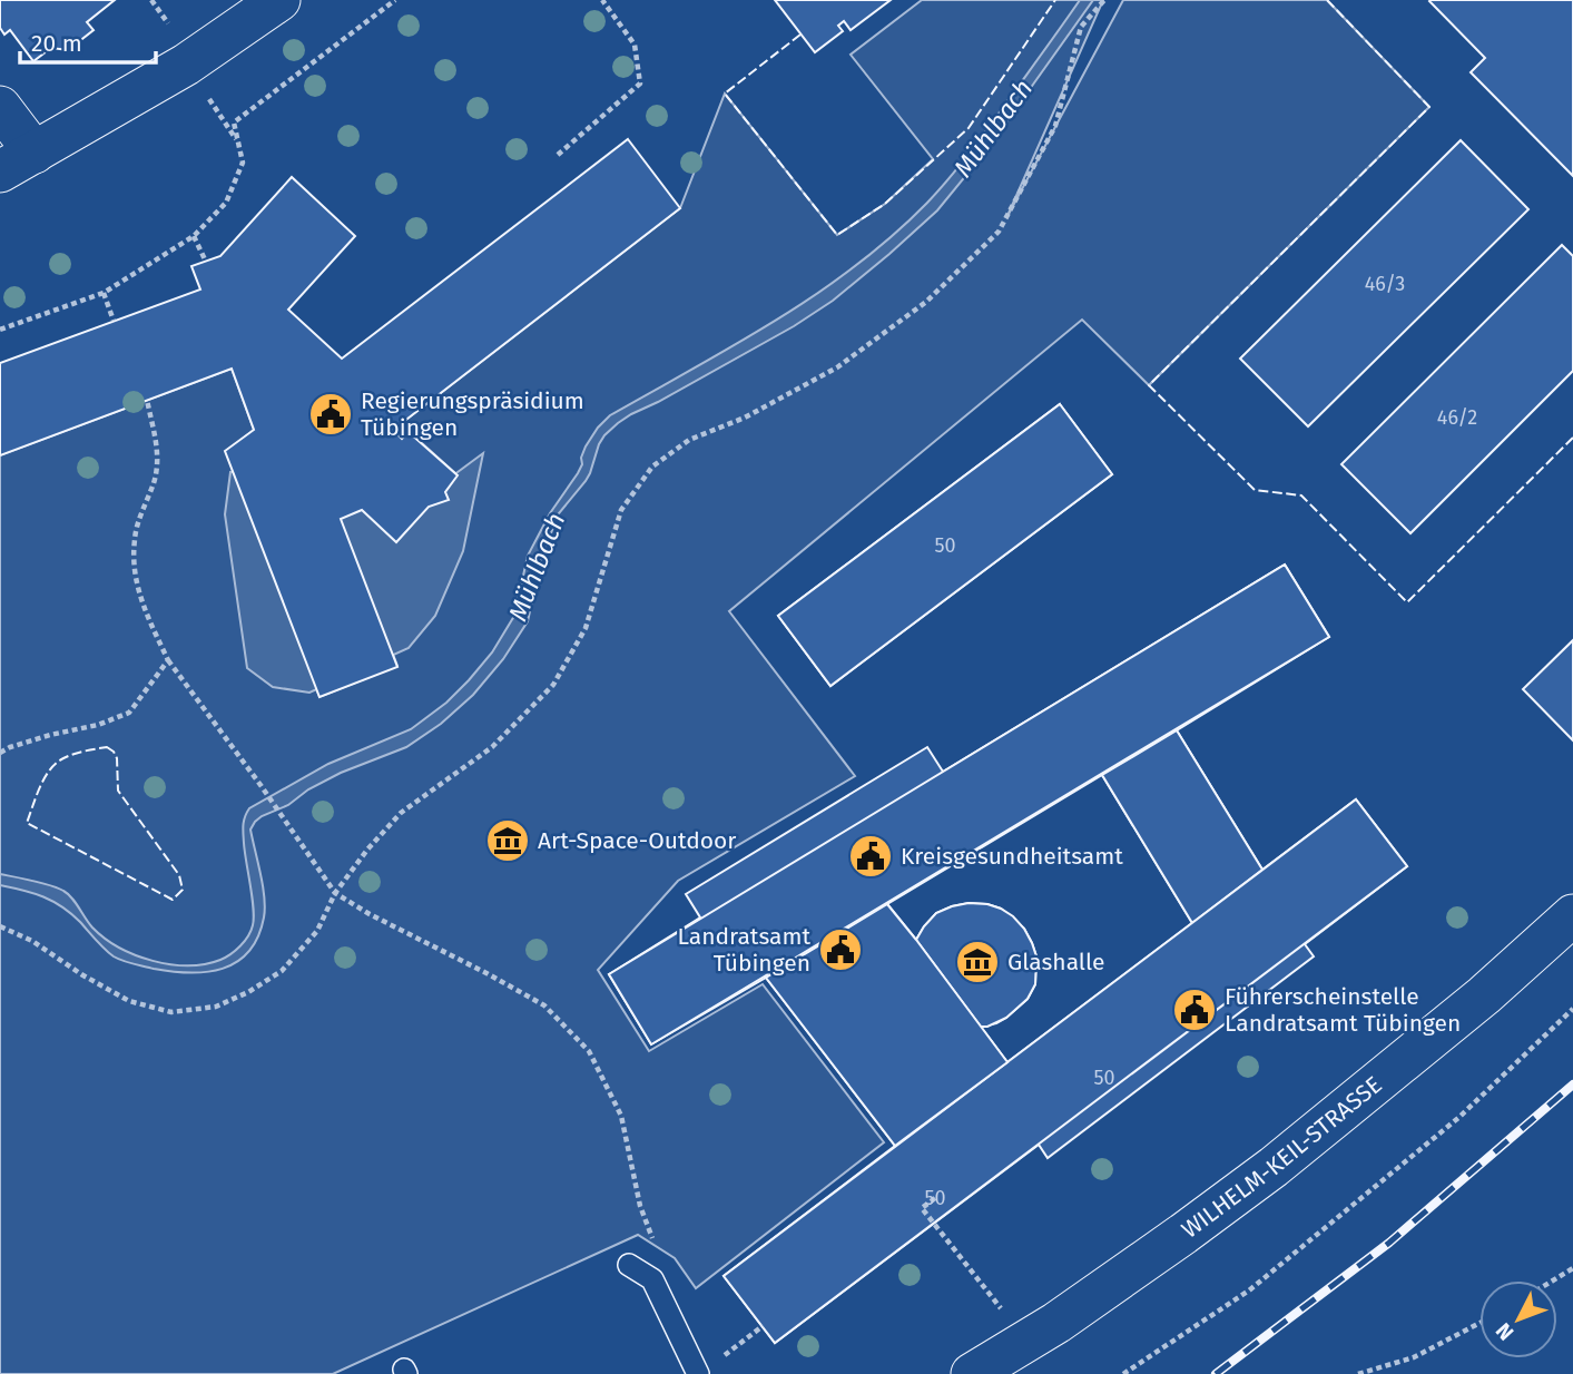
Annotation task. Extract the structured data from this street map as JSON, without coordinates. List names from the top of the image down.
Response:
{
  "streets": {
    "street": ["WILHELM-KEIL-STRASSE"]
  },
  "water": ["Mühlbach"],
  "places": {
    "public building": [
      "Regierungspräsidium Tübingen",
      "Kreisgesundheitsamt",
      "Landratsamt Tübingen",
      "Führerscheinstelle Landratsamt Tübingen"
    ],
    "museum": ["Art-Space-Outdoor", "Glashalle"]
  },
  "house_numbers": [
    "46/3",
    "46/2",
    "50",
    "50",
    "50"
  ],
  "scale_bar": "20 m",
  "north": "bottom left"
}
